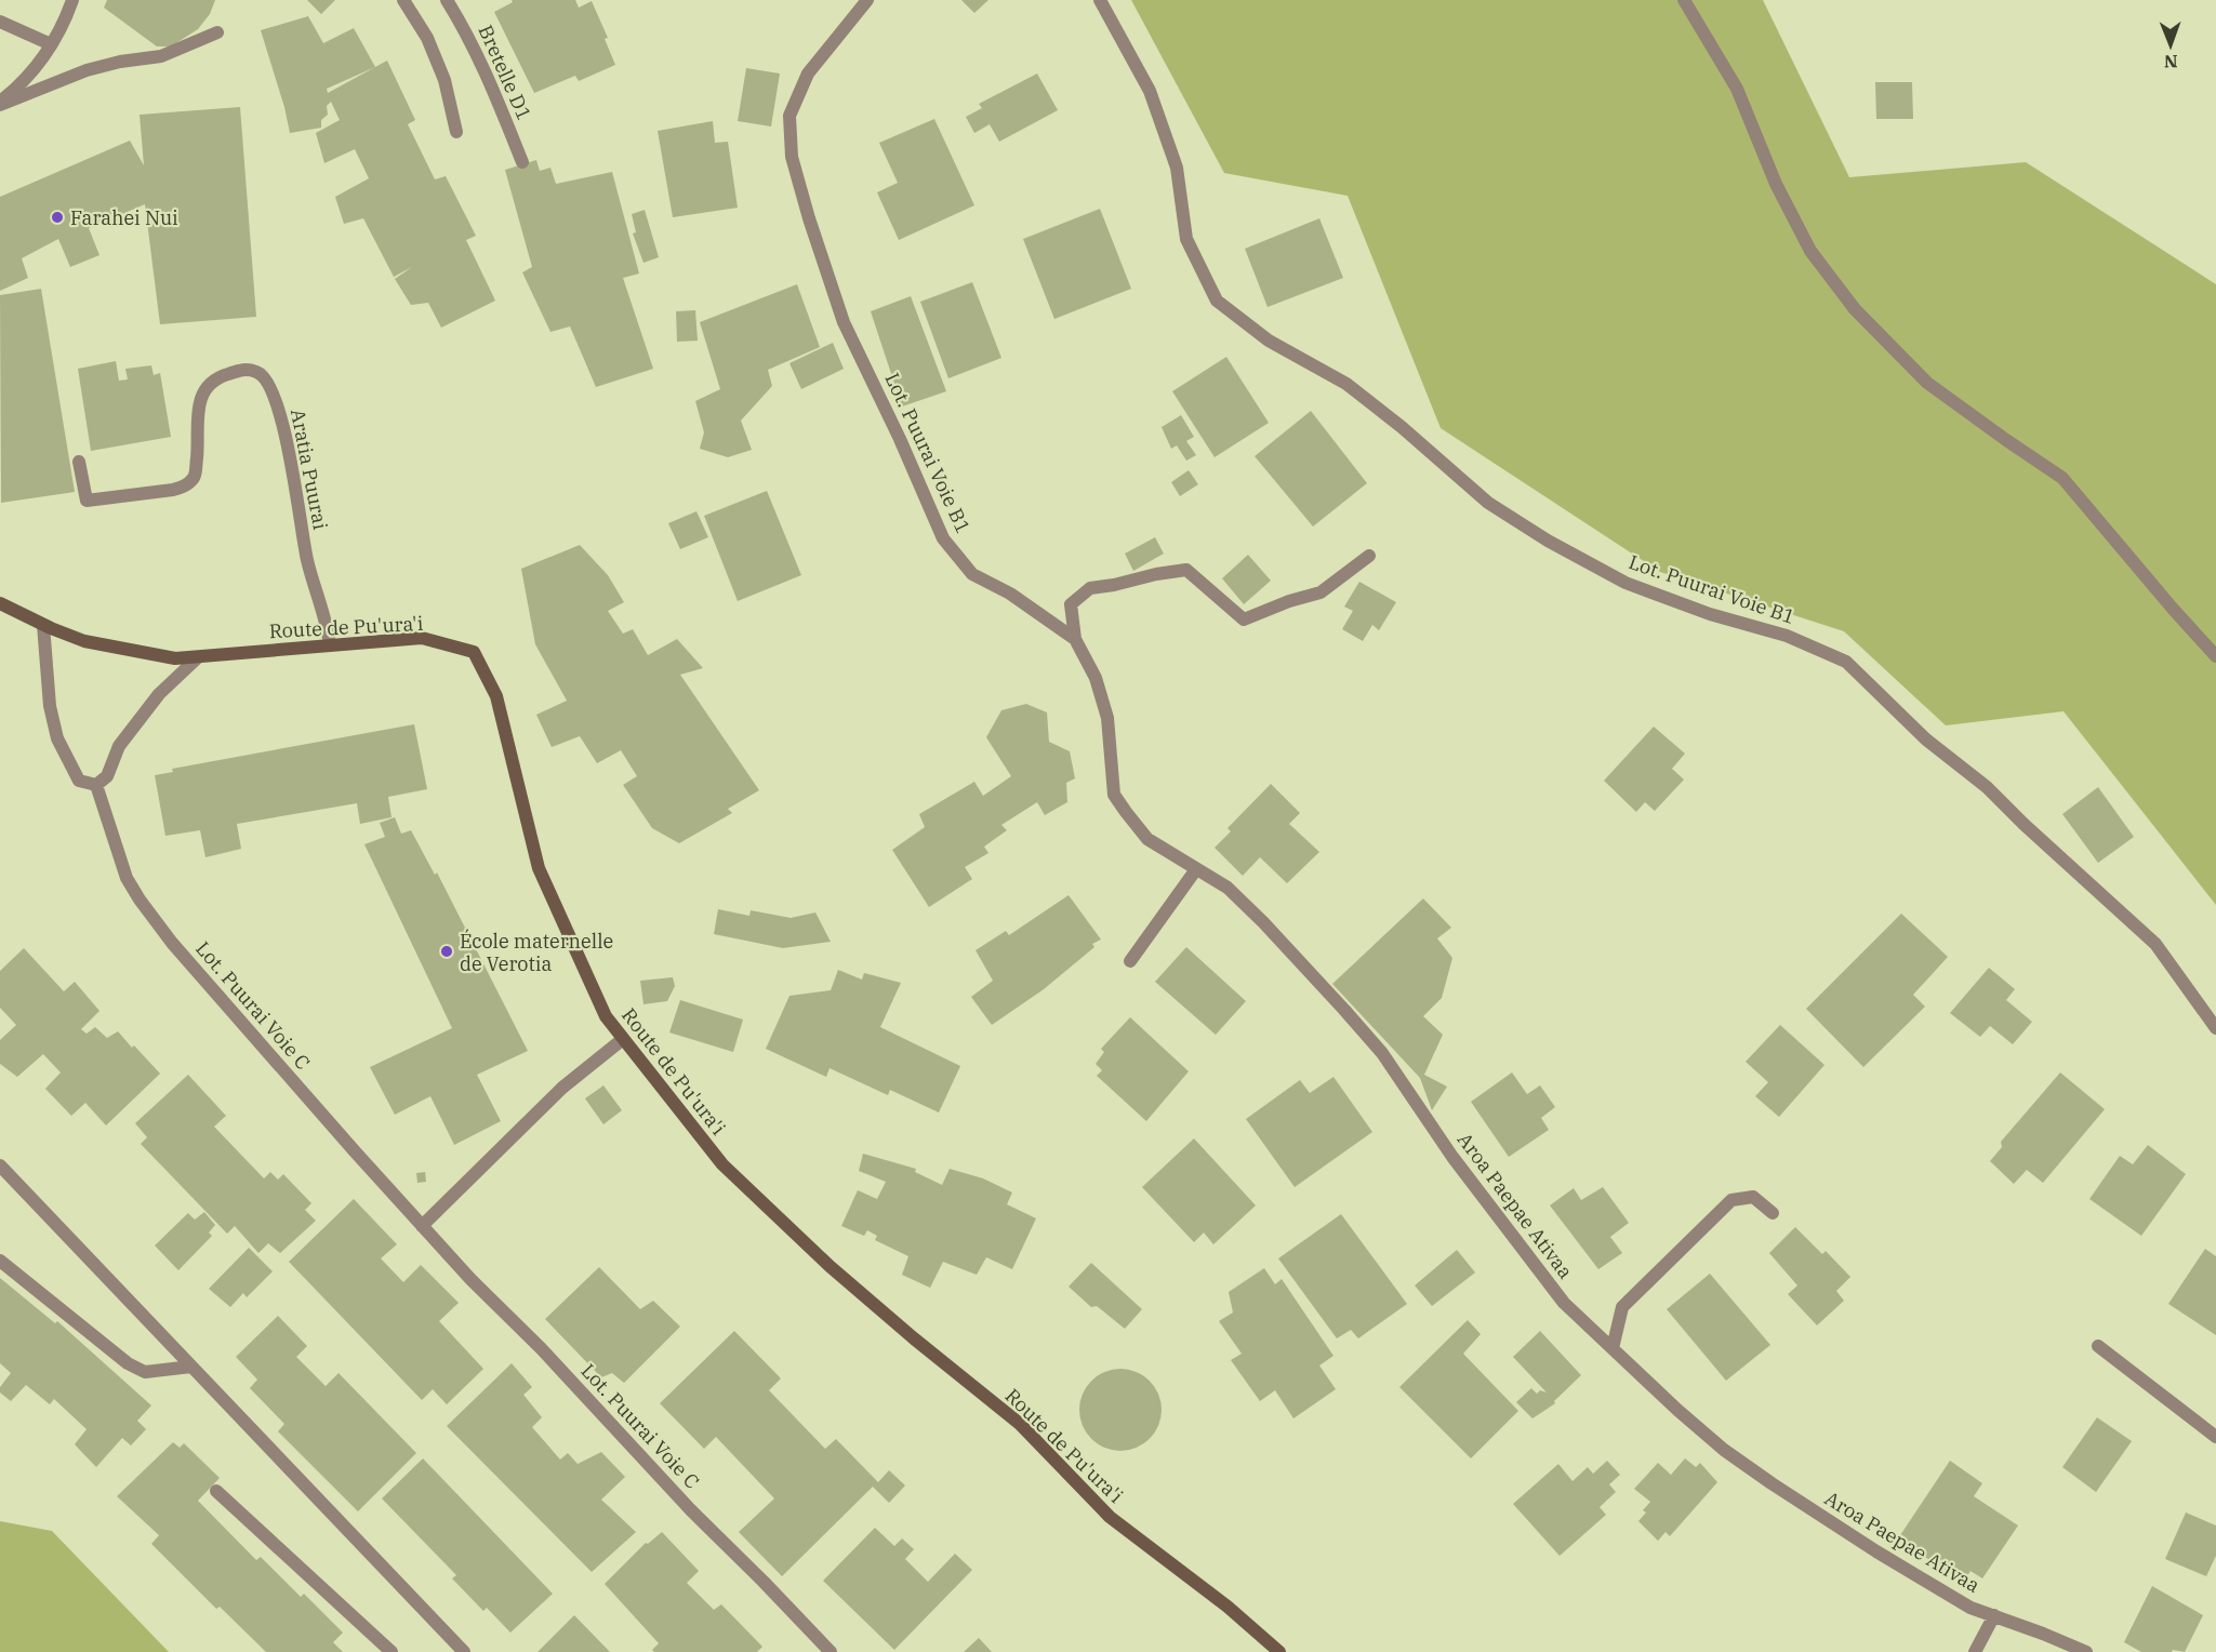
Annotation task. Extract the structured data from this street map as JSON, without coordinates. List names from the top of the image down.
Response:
{
  "streets": {
    "main road": ["Route de Pu'ura'i"],
    "street": [
      "Bretelle D1",
      "Lot. Puurai Voie B1",
      "Aratia Puurai",
      "Lot. Puurai Voie C",
      "Aroa Paepae Ativaa"
    ]
  },
  "crossings": [
    ["Lot. Puurai Voie B1", "Aroa Paepae Ativaa"],
    ["Aratia Puurai", "Route de Pu'ura'i"]
  ],
  "places": ["Farahei Nui", "École maternelle de Verotia"],
  "north": "bottom"
}
